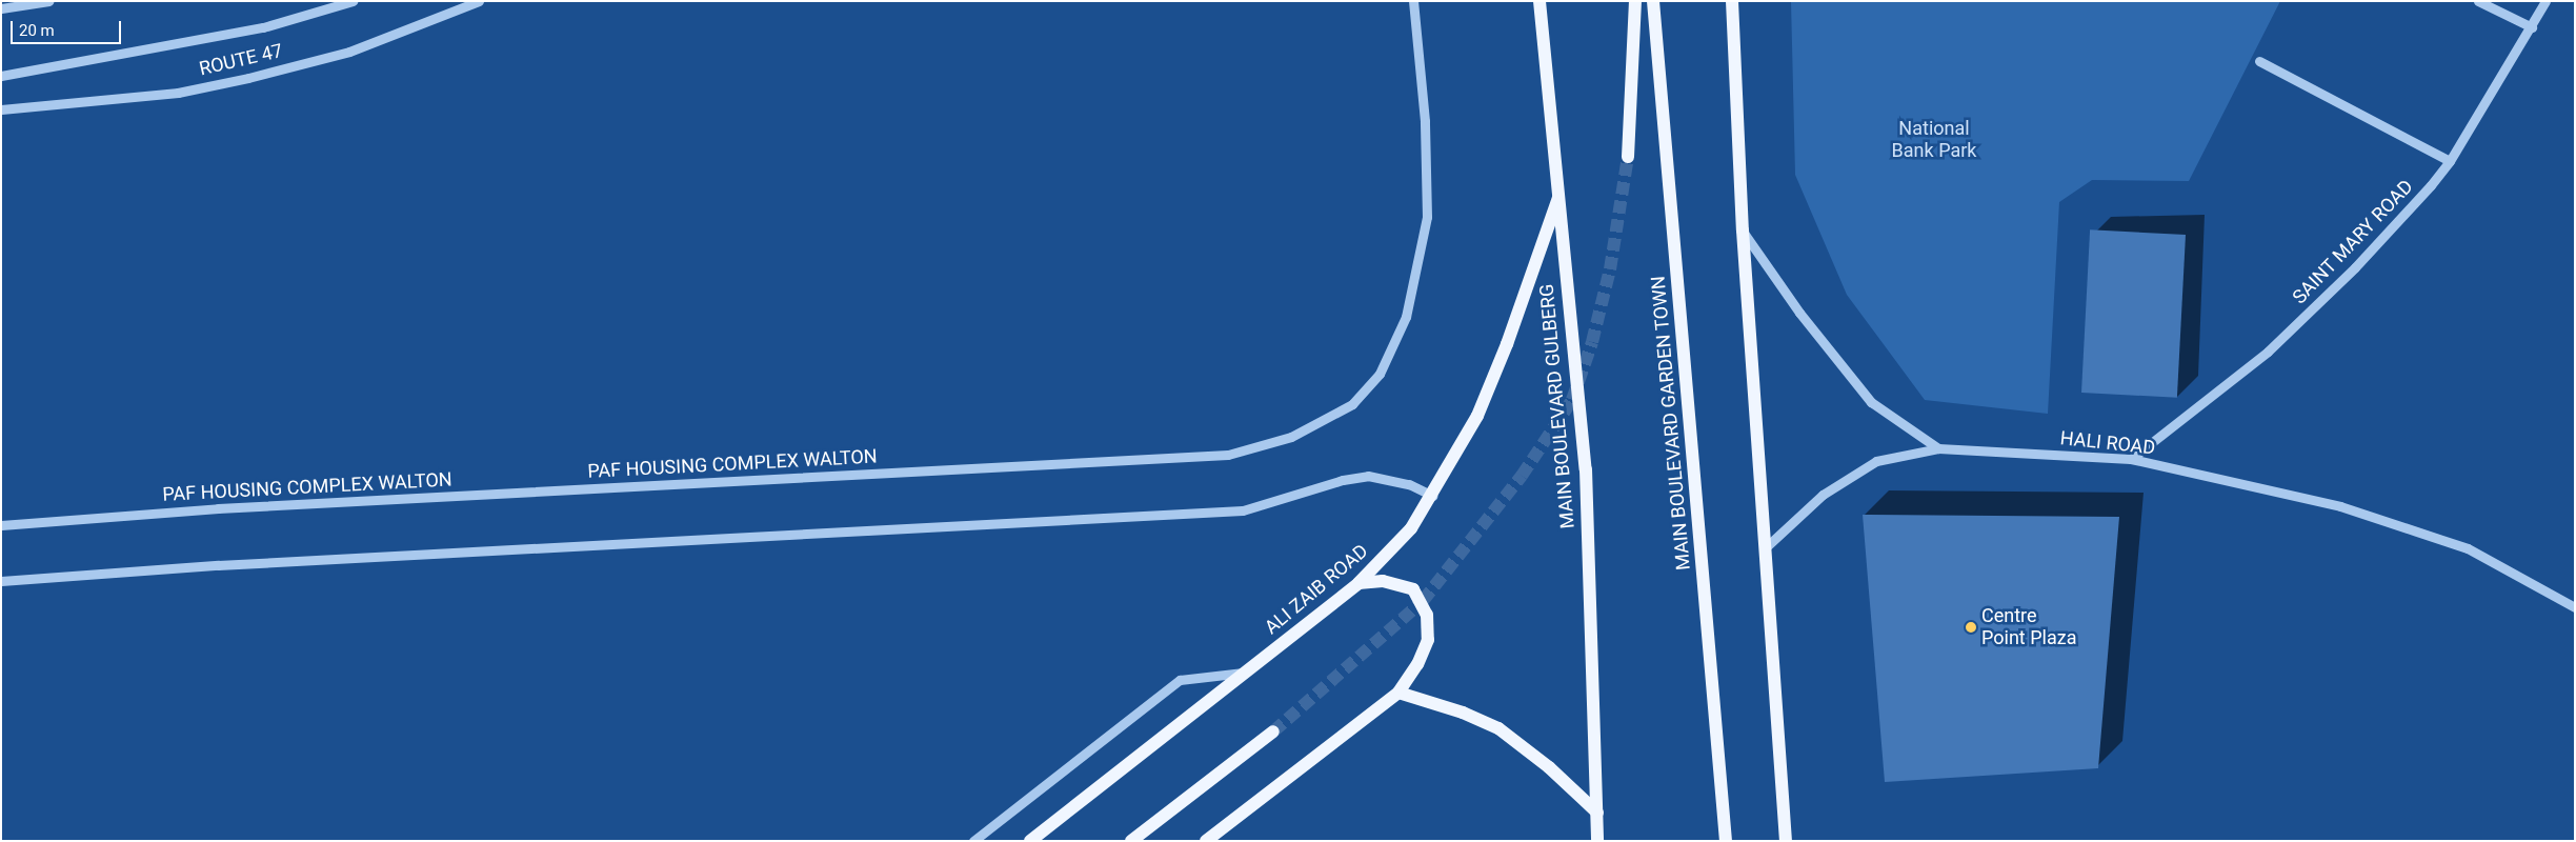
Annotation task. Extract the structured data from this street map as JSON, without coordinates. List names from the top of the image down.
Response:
{
  "streets": {
    "main road": ["MAIN BOULEVARD GULBERG", "MAIN BOULEVARD GARDEN TOWN", "ALI ZAIB ROAD"],
    "street": [
      "ROUTE 47",
      "SAINT MARY ROAD",
      "HALI ROAD",
      "PAF HOUSING COMPLEX WALTON"
    ]
  },
  "crossings": [
    ["SAINT MARY ROAD", "HALI ROAD"],
    ["MAIN BOULEVARD GULBERG", "ALI ZAIB ROAD"]
  ],
  "parks": ["National Bank Park"],
  "places": ["Centre Point Plaza"],
  "scale_bar": "20 m"
}
